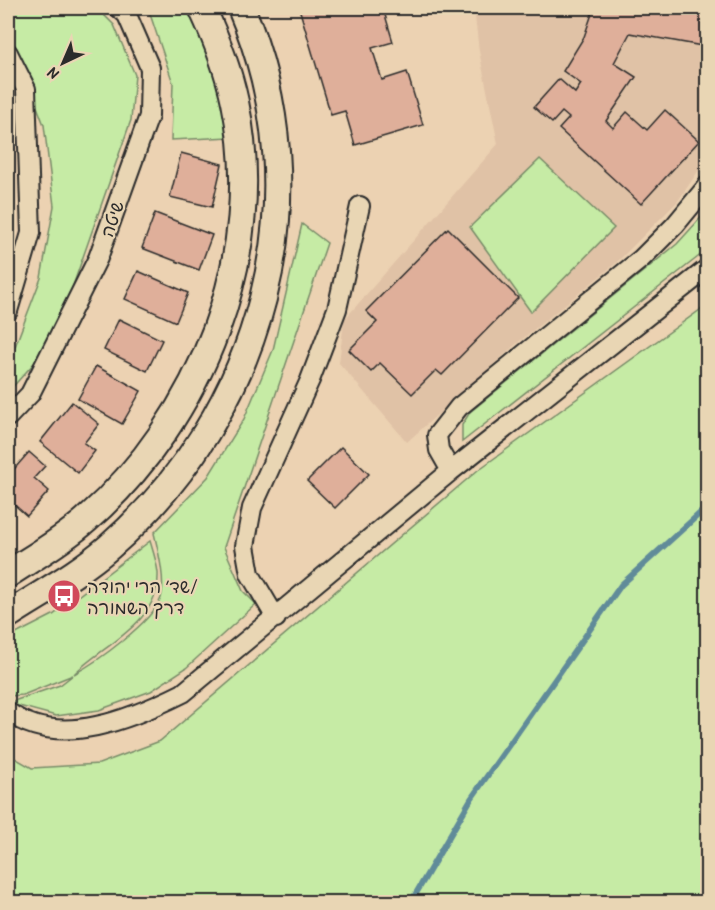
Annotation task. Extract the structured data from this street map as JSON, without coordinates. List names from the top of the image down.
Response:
{
  "streets": {
    "street": ["שיטה"]
  },
  "places": {
    "bus stop": ["שד׳ הרי יהודה/ דרך השמורה"]
  },
  "north": "bottom left"
}
